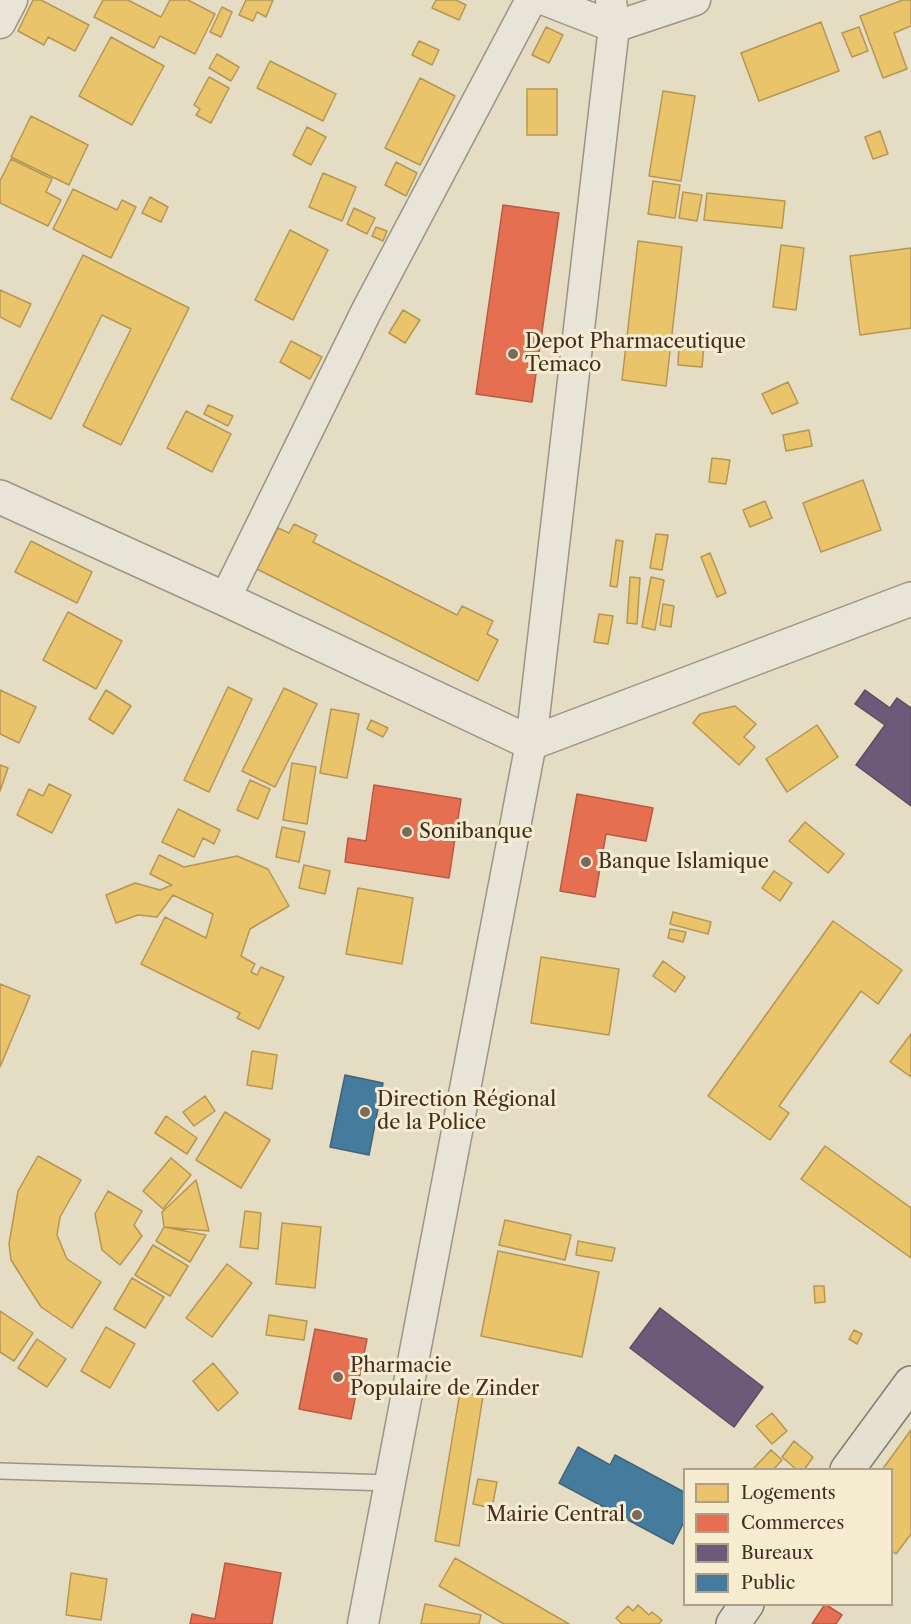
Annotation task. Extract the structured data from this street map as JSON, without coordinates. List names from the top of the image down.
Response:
{
  "places": [
    "Depot Pharmaceutique Temaco",
    "Sonibanque",
    "Banque Islamique",
    "Direction Régional de la Police",
    "Pharmacie Populaire de Zinder",
    "Mairie Central"
  ],
  "legend": [
    "Logements",
    "Commerces",
    "Bureaux",
    "Public"
  ]
}
